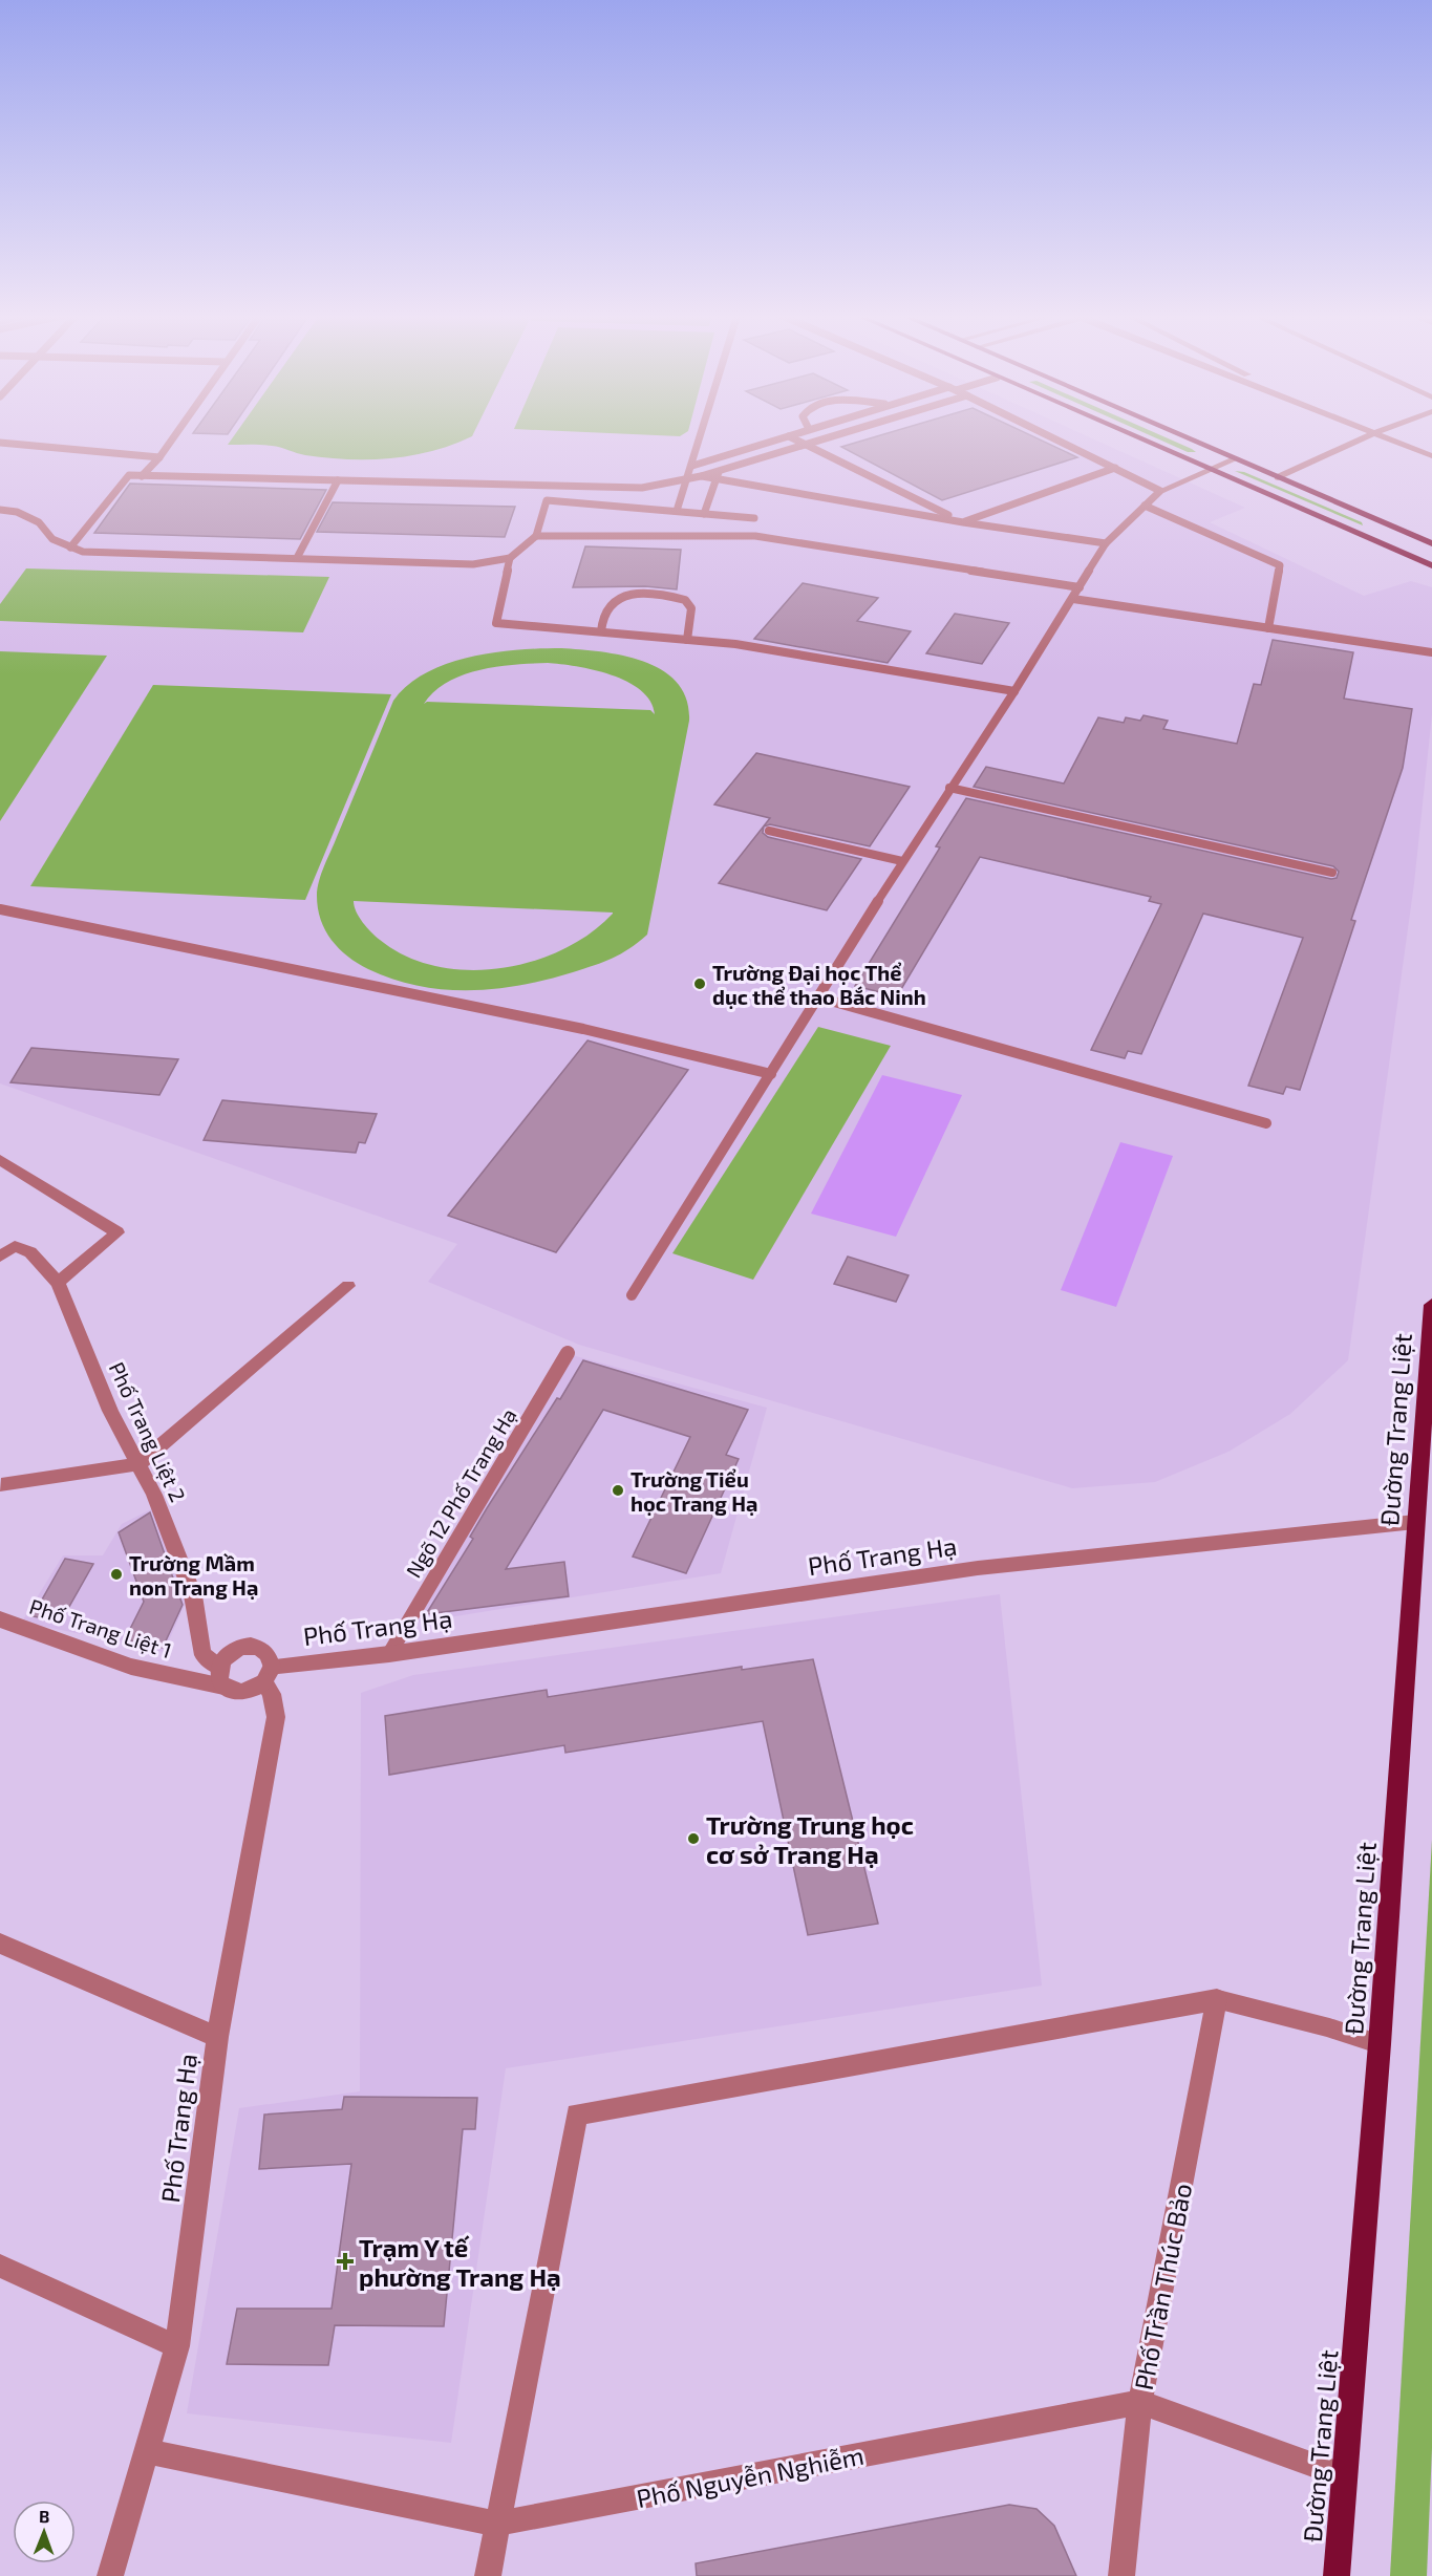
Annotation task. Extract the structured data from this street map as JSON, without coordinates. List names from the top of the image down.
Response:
{
  "streets": {
    "main road": ["Đường Trang Liệt"],
    "street": [
      "Phố Trang Liệt 2",
      "Phố Trang Hạ",
      "Phố Trang Liệt 1",
      "Phố Trần Thúc Bảo",
      "Phố Nguyễn Nghiễm"
    ],
    "lane": ["Ngõ 12 Phố Trang Hạ"]
  },
  "crossings": [
    ["Đường Trang Liệt", "Phố Trang Hạ"],
    ["Phố Trang Liệt 2", "Phố Trang Hạ"],
    ["Phố Trang Liệt 2", "Phố Trang Liệt 1"],
    ["Ngõ 12 Phố Trang Hạ", "Phố Trang Hạ"],
    ["Phố Trang Hạ", "Phố Trang Liệt 1"],
    ["Phố Trang Hạ", "Phố Nguyễn Nghiễm"],
    ["Phố Trần Thúc Bảo", "Phố Nguyễn Nghiễm"]
  ],
  "places": {
    "other": [
      "Trường Đại học Thể dục thể thao Bắc Ninh",
      "Trường Tiểu học Trang Hạ",
      "Trường Mầm non Trang Hạ",
      "Trường Trung học cơ sở Trang Hạ"
    ],
    "health": ["Trạm Y tế phường Trang Hạ"]
  },
  "north": "top"
}
